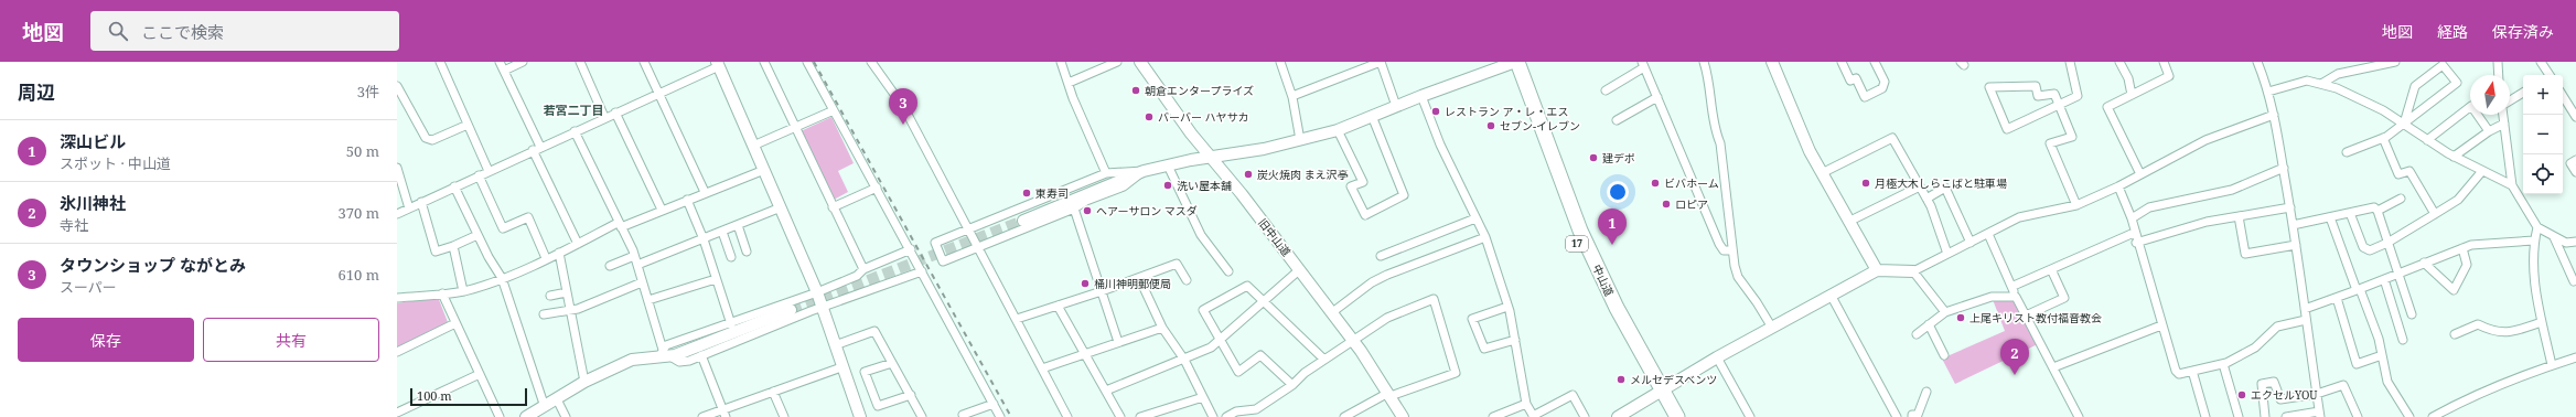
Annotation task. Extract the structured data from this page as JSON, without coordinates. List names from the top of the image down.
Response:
{
  "streets": {
    "highway": ["17", "中山道"],
    "street": ["旧中山道"]
  },
  "districts": ["若宮二丁目"],
  "places": [
    "朝倉エンタープライズ",
    "レストラン ア・レ・エス",
    "バーバー ハヤサカ",
    "セブン-イレブン",
    "建デポ",
    "炭火焼肉 まえ沢亭",
    "ビバホーム",
    "月極大木しらこばと駐車場",
    "洗い屋本舗",
    "東寿司",
    "ロピア",
    "ヘアーサロン マスダ",
    "桶川神明郵便局",
    "上尾キリスト教付福音教会",
    "メルセデスベンツ",
    "エクセルYOU"
  ],
  "scale_bar": "100 m",
  "north": "top",
  "page": {
    "header": "地図",
    "search": "ここで検索",
    "nav": ["地図", "経路", "保存済み"],
    "heading": ["周辺", "3件"],
    "map_buttons": ["+", "−"],
    "pins": ["3", "1", "2"],
    "list": [
      {
        "mark": "1",
        "name": "深山ビル",
        "note": "スポット · 中山道",
        "value": "50 m"
      },
      {
        "mark": "2",
        "name": "氷川神社",
        "note": "寺社",
        "value": "370 m"
      },
      {
        "mark": "3",
        "name": "タウンショップ ながとみ",
        "note": "スーパー",
        "value": "610 m"
      }
    ],
    "buttons": ["保存", "共有"],
    "scale": "100 m"
  }
}
